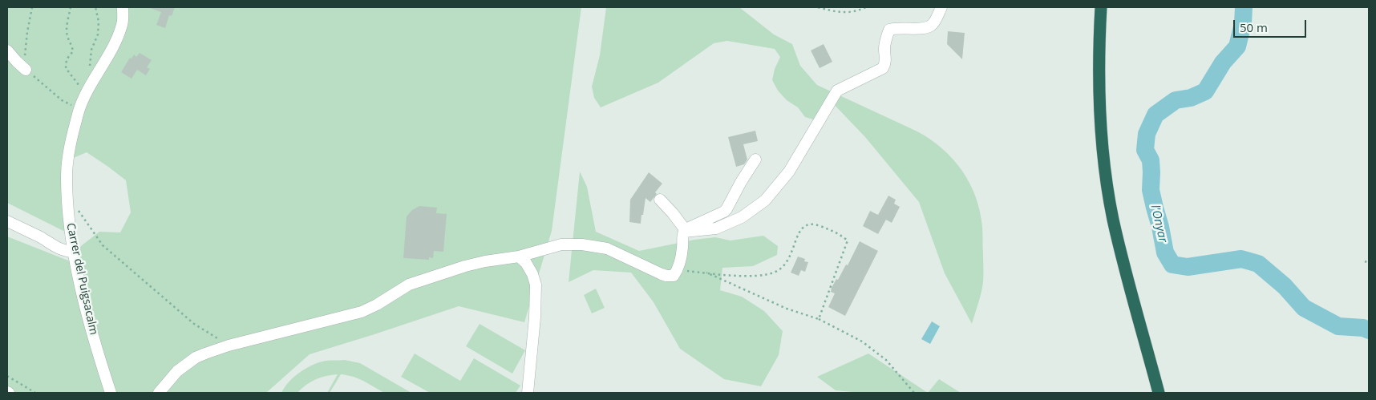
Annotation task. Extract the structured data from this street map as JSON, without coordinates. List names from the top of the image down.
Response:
{
  "streets": {
    "street": ["Carrer del Puigsacalm"]
  },
  "water": ["l'Onyar"],
  "scale_bar": "50 m"
}
